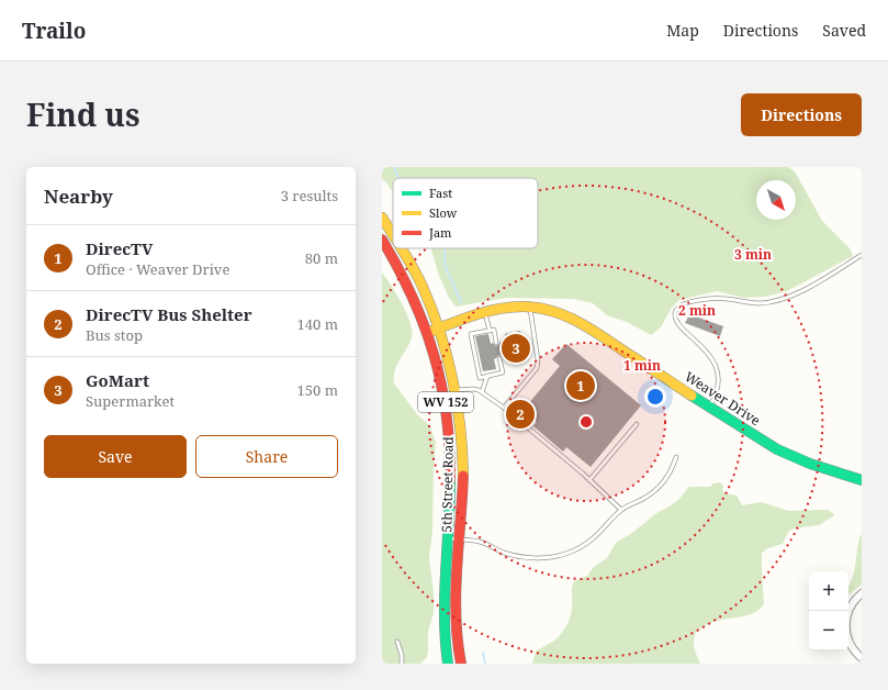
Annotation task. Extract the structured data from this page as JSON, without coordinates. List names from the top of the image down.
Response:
{
  "streets": {
    "main road": ["Weaver Drive", "WV 152", "5th Street Road"]
  },
  "crossings": [
    ["Weaver Drive", "5th Street Road"]
  ],
  "legend": ["Fast", "Slow", "Jam"],
  "north": "bottom right",
  "page": {
    "header": "Trailo",
    "nav": ["Map", "Directions", "Saved"],
    "title": "Find us",
    "buttons": [
      "Directions",
      ["Save", "Share"]
    ],
    "heading": ["Nearby", "3 results"],
    "list": [
      {
        "mark": "1",
        "name": "DirecTV",
        "note": "Office · Weaver Drive",
        "value": "80 m"
      },
      {
        "mark": "2",
        "name": "DirecTV Bus Shelter",
        "note": "Bus stop",
        "value": "140 m"
      },
      {
        "mark": "3",
        "name": "GoMart",
        "note": "Supermarket",
        "value": "150 m"
      }
    ],
    "pins": ["3", "1", "2"],
    "map_buttons": ["+", "−"]
  },
  "rings": ["3 min", "2 min", "1 min"]
}
